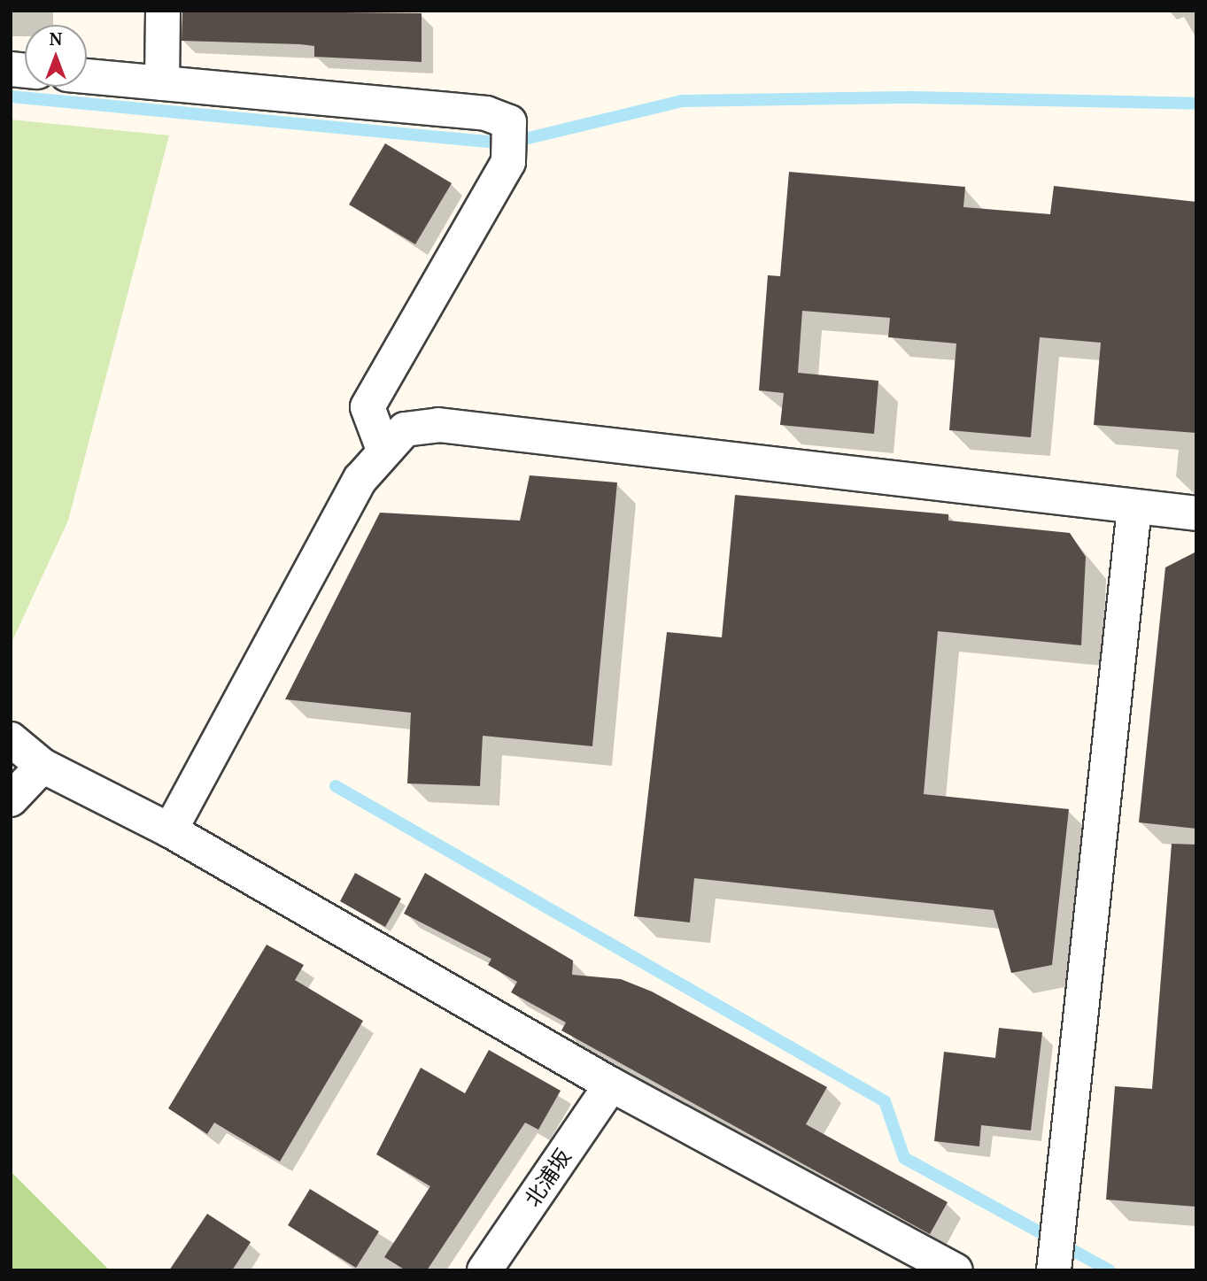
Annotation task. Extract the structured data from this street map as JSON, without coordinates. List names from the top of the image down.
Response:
{
  "streets": {
    "street": ["北浦坂"]
  },
  "north": "top"
}
